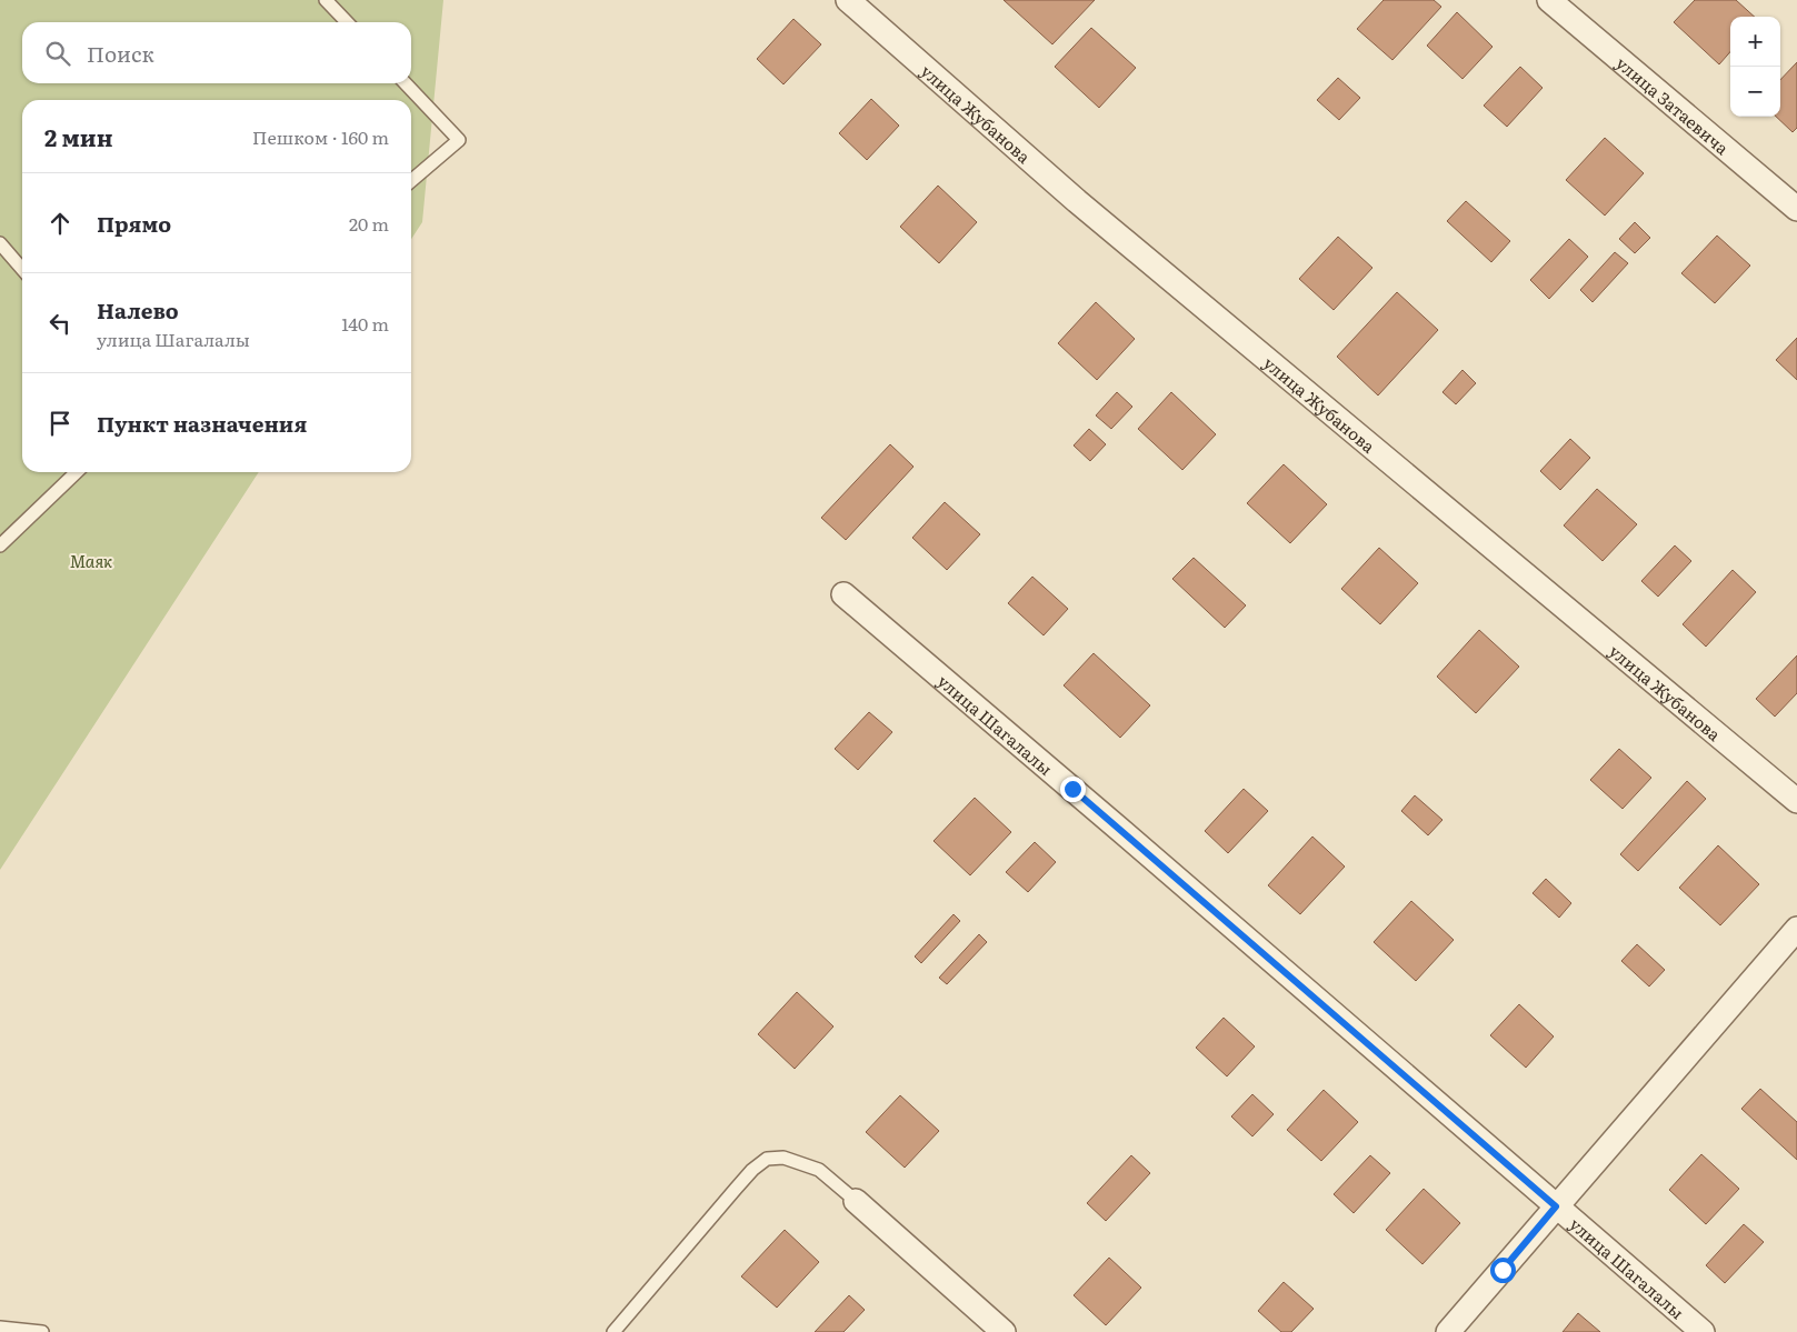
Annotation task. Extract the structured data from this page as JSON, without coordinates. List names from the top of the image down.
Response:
{
  "streets": {
    "street": ["улица Затаевича", "улица Жубанова", "улица Шагалалы"]
  },
  "parks": ["Маяк"],
  "page": {
    "map_buttons": ["+", "−"],
    "search": "Поиск",
    "heading": ["2 мин", "Пешком · 160 m"],
    "list": [
      ["Прямо", "20 m"],
      ["Налево", "улица Шагалалы", "140 m"],
      "Пункт назначения"
    ]
  }
}
